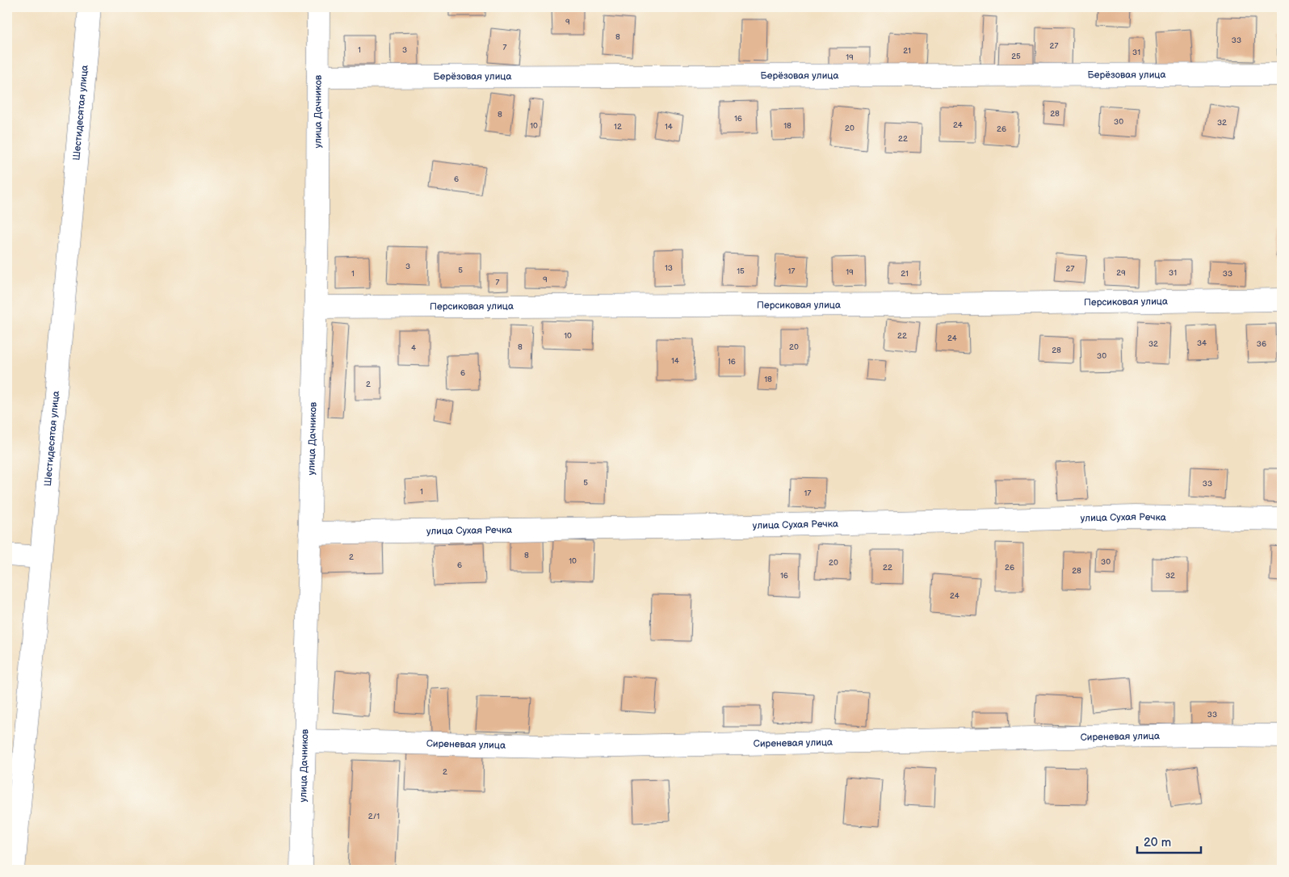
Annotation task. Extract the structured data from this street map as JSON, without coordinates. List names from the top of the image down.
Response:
{
  "streets": {
    "street": [
      "Берёзовая улица",
      "улица Дачников",
      "Шестидесятая улица",
      "Персиковая улица",
      "улица Сухая Речка",
      "Сиреневая улица"
    ]
  },
  "crossings": [
    ["Берёзовая улица", "улица Дачников"],
    ["улица Дачников", "Персиковая улица"],
    ["улица Дачников", "улица Сухая Речка"],
    ["улица Дачников", "Сиреневая улица"]
  ],
  "house_numbers": [
    "9",
    "8",
    "33",
    "27",
    "7",
    "1",
    "3",
    "21",
    "31",
    "25",
    "19",
    "28",
    "8",
    "16",
    "30",
    "32",
    "24",
    "10",
    "18",
    "12",
    "14",
    "20",
    "26",
    "22",
    "6",
    "3",
    "13",
    "27",
    "5",
    "15",
    "17",
    "19",
    "29",
    "31",
    "1",
    "21",
    "33",
    "9",
    "7",
    "10",
    "22",
    "24",
    "34",
    "32",
    "36",
    "8",
    "20",
    "4",
    "28",
    "30",
    "14",
    "16",
    "6",
    "18",
    "2",
    "5",
    "33",
    "1",
    "17",
    "8",
    "2",
    "10",
    "30",
    "20",
    "6",
    "22",
    "26",
    "28",
    "16",
    "32",
    "24",
    "33",
    "2",
    "2/1"
  ],
  "scale_bar": "20 m"
}
